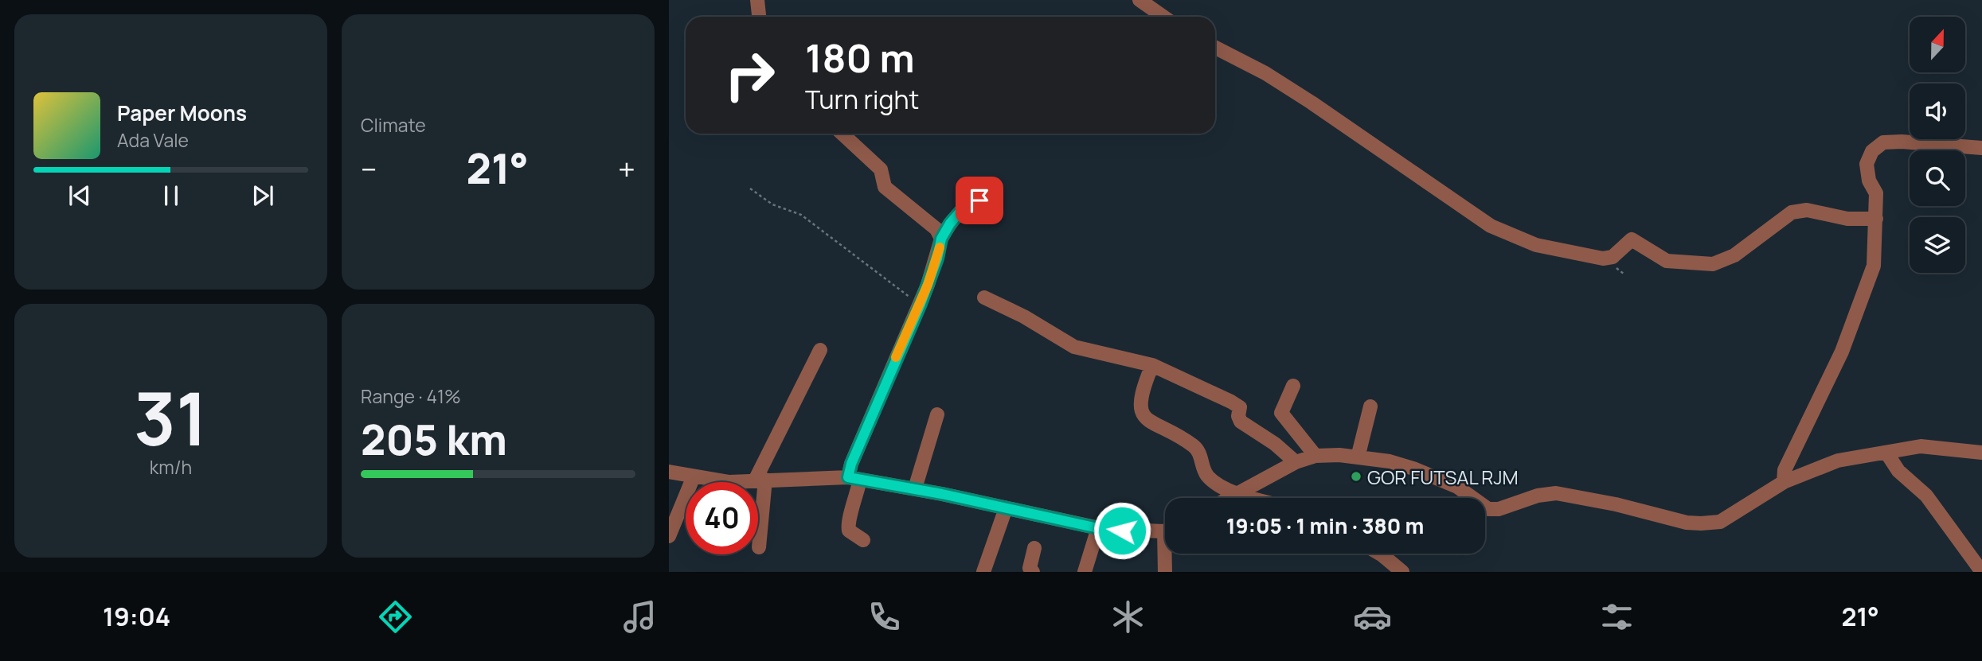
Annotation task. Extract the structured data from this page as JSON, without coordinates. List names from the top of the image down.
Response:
{
  "places": ["GOR FUTSAL RJM"],
  "north": "top",
  "page": {
    "tile": [
      "Climate",
      ["31", "km/h"],
      ["Range · 41%", "205 km"]
    ],
    "turn": ["180 m", "Turn right"],
    "song": ["Paper Moons", "Ada Vale"],
    "heat": ["−", "21°", "+"],
    "limit": "40",
    "trip": "19:05 · 1 min · 380 m",
    "tabs": ["19:04", "21°"]
  }
}
